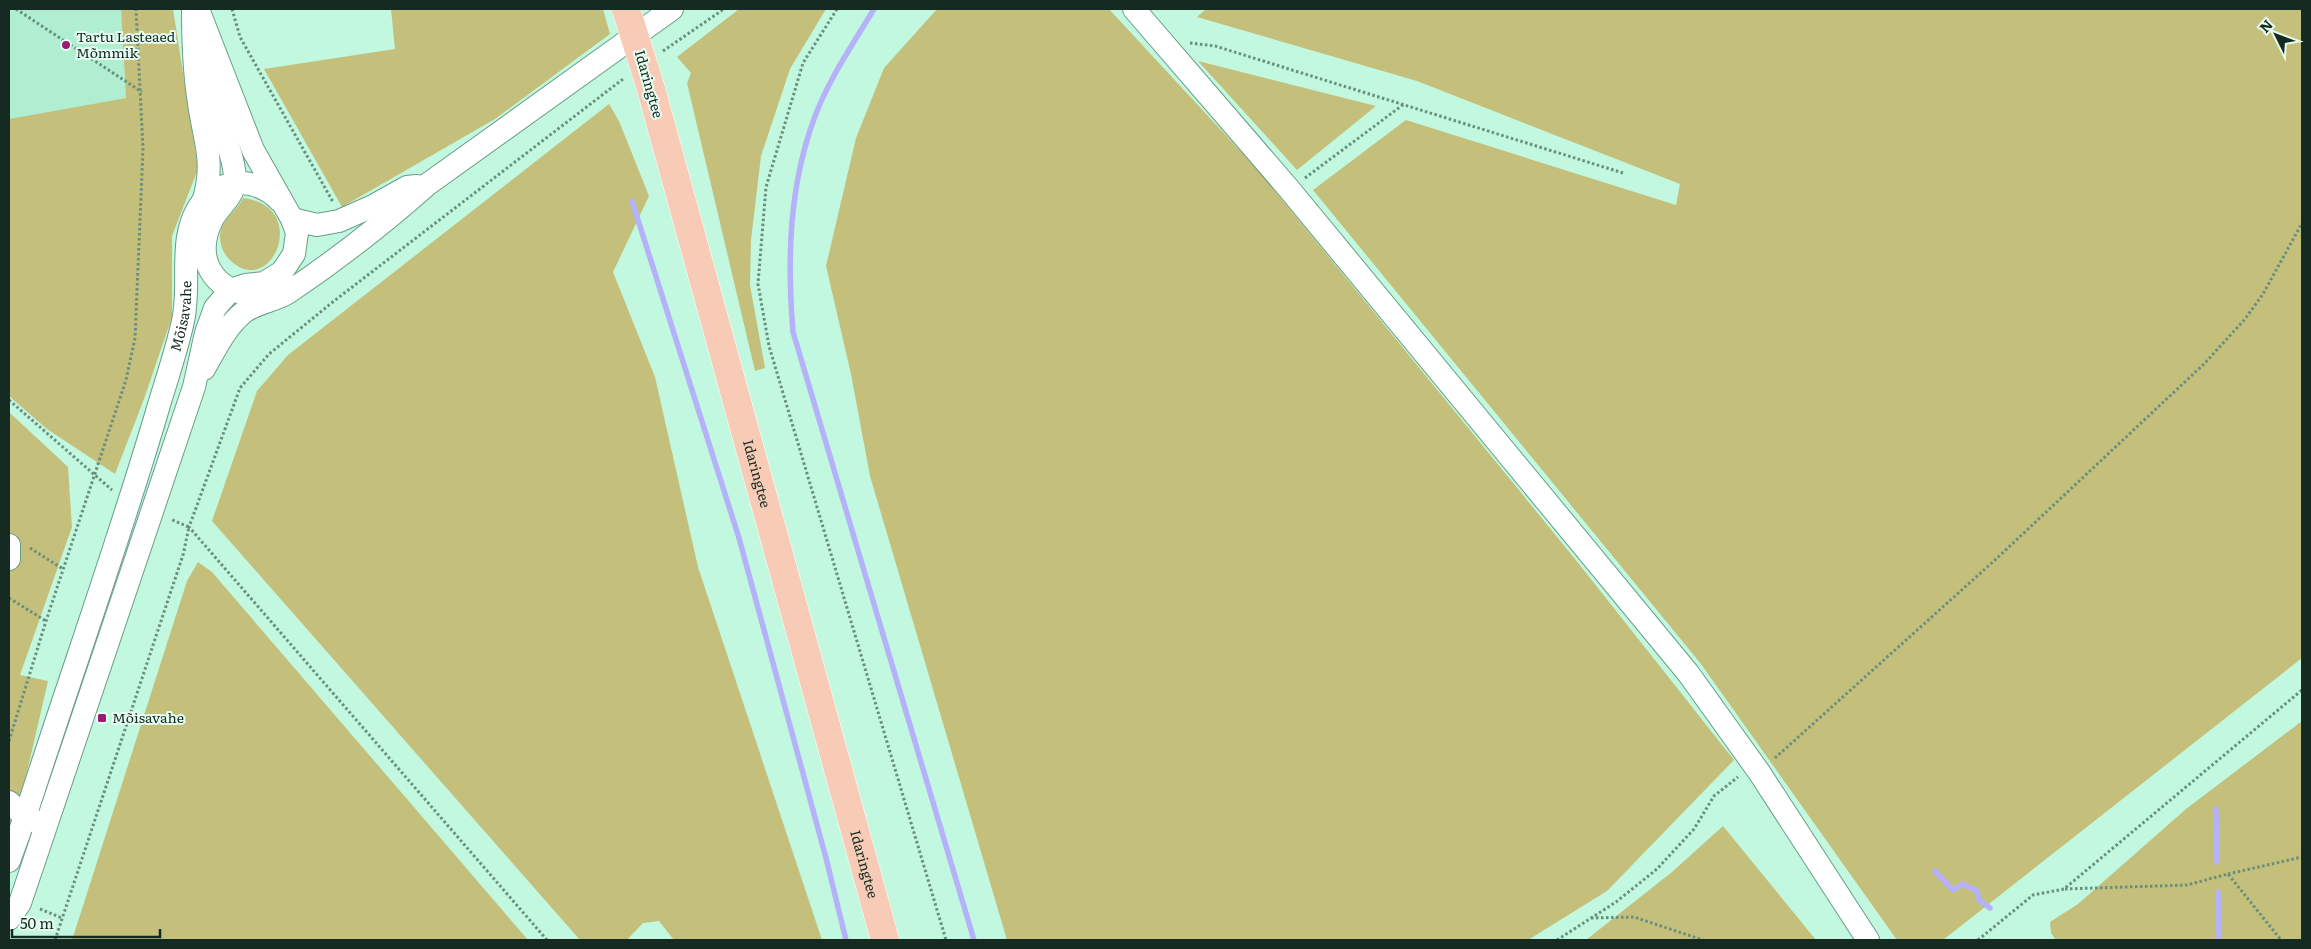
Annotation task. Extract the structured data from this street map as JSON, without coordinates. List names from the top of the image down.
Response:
{
  "streets": {
    "main road": ["Idaringtee"],
    "street": ["Mõisavahe"]
  },
  "places": {
    "other": ["Tartu Lasteaed Mõmmik"],
    "transit": ["Mõisavahe"]
  },
  "scale_bar": "50 m",
  "north": "top left"
}
